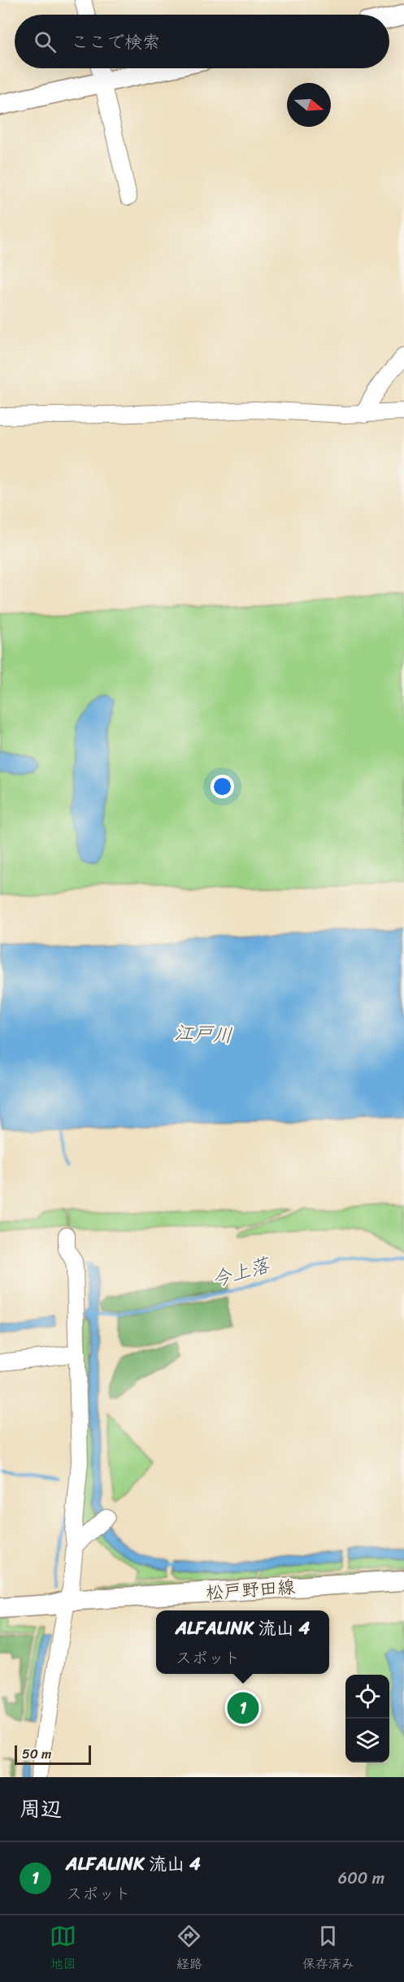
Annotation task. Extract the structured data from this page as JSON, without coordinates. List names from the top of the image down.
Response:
{
  "streets": {
    "main road": ["松戸野田線"]
  },
  "water": ["江戸川", "今上落"],
  "scale_bar": "50 m",
  "north": "right",
  "page": {
    "search": "ここで検索",
    "popup": ["ALFALINK 流山 4", "スポット"],
    "pins": "1",
    "scale": "50 m",
    "heading": "周辺",
    "list": [
      {
        "mark": "1",
        "name": "ALFALINK 流山 4",
        "note": "スポット",
        "value": "600 m"
      }
    ],
    "nav": ["地図", "経路", "保存済み"]
  }
}
